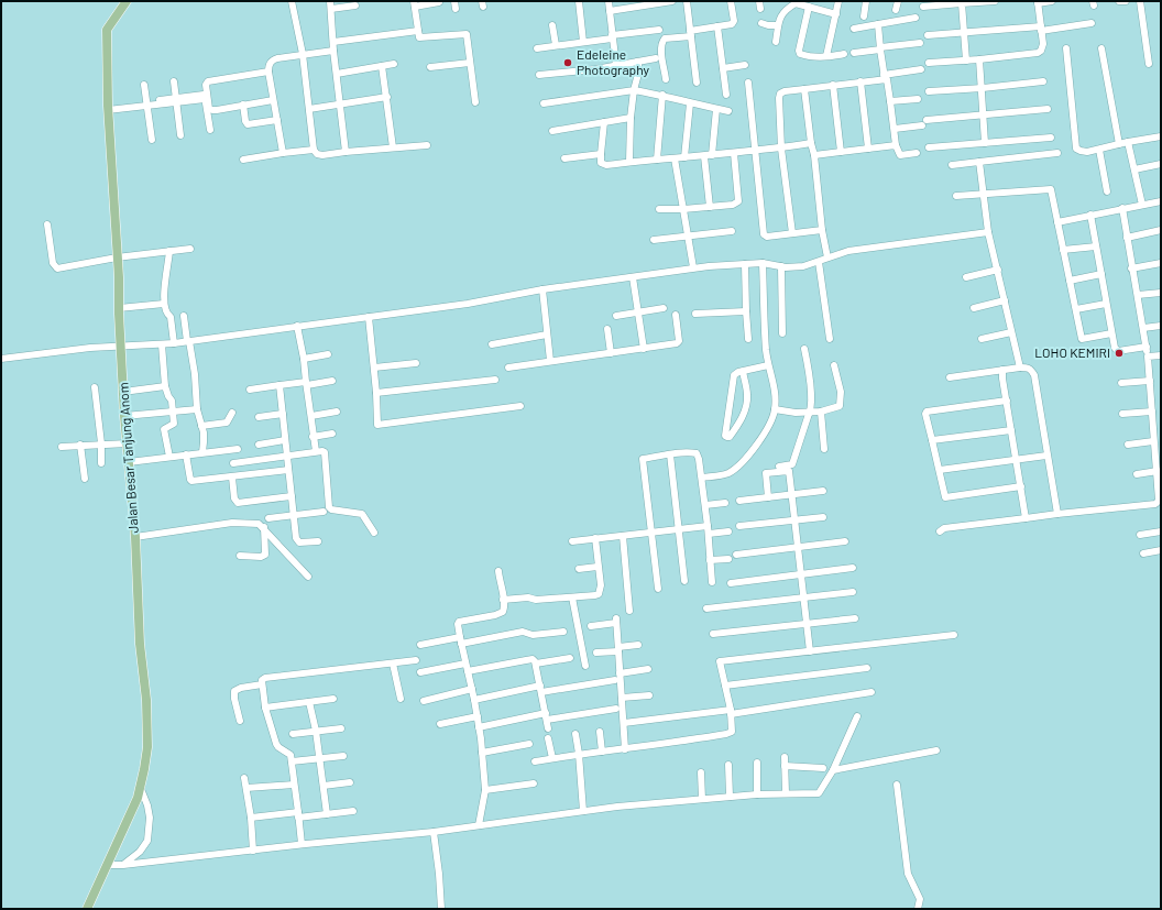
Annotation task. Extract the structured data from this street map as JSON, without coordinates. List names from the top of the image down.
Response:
{
  "streets": {
    "main road": ["Jalan Besar Tanjung Anom"]
  },
  "places": ["Edeleine Photography", "LOHO KEMIRI"]
}
